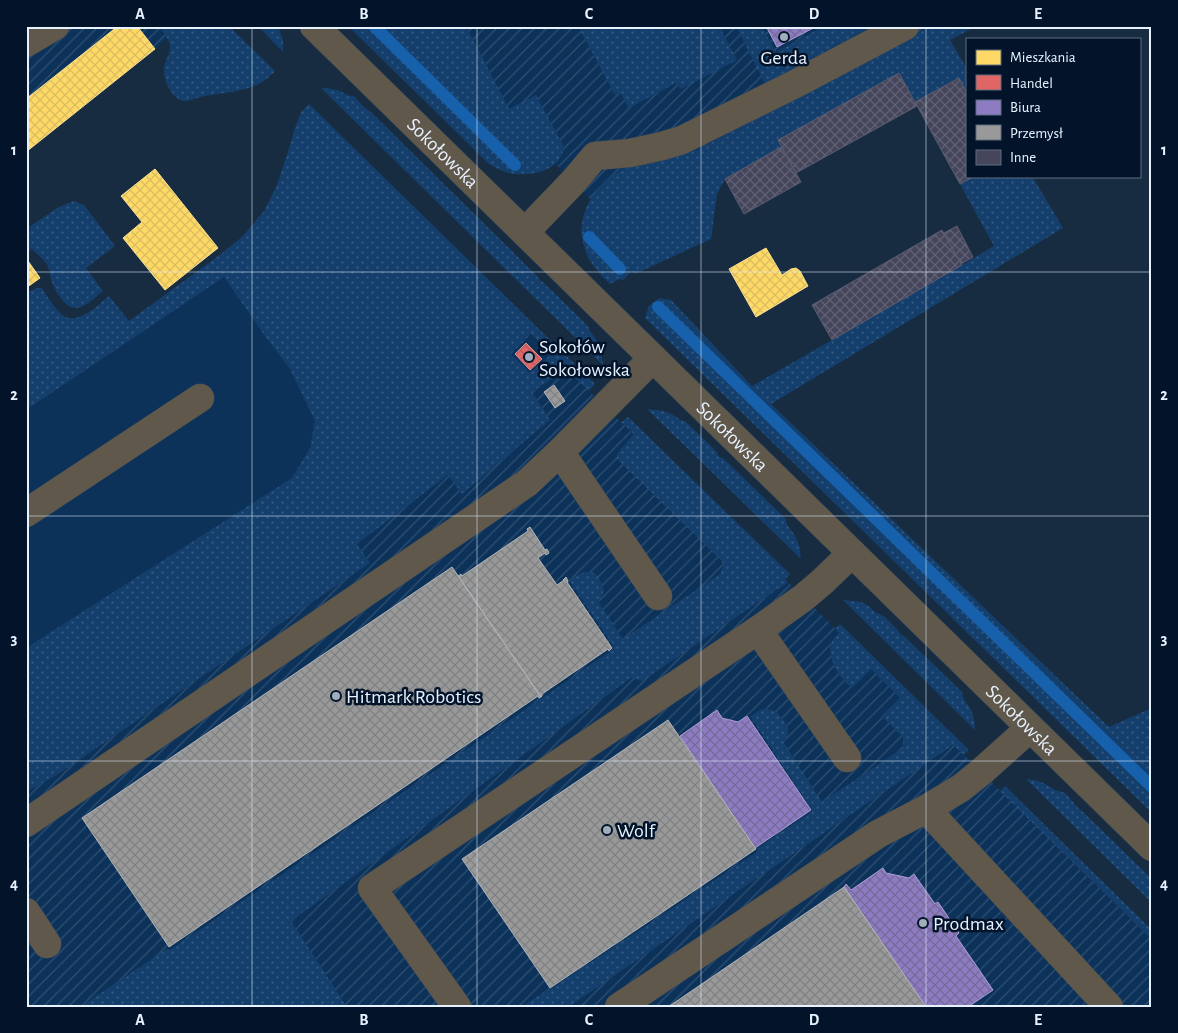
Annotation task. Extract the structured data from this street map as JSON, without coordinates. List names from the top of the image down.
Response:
{
  "streets": {
    "street": ["Sokołowska"]
  },
  "places": [
    "Gerda",
    "Sokołów Sokołowska",
    "Hitmark Robotics",
    "Wolf",
    "Prodmax"
  ],
  "legend": [
    "Mieszkania",
    "Handel",
    "Biura",
    "Przemysł",
    "Inne"
  ],
  "grid": {
    "columns": [
      "A",
      "B",
      "C",
      "D",
      "E"
    ],
    "rows": [
      "1",
      "2",
      "3",
      "4"
    ]
  }
}
